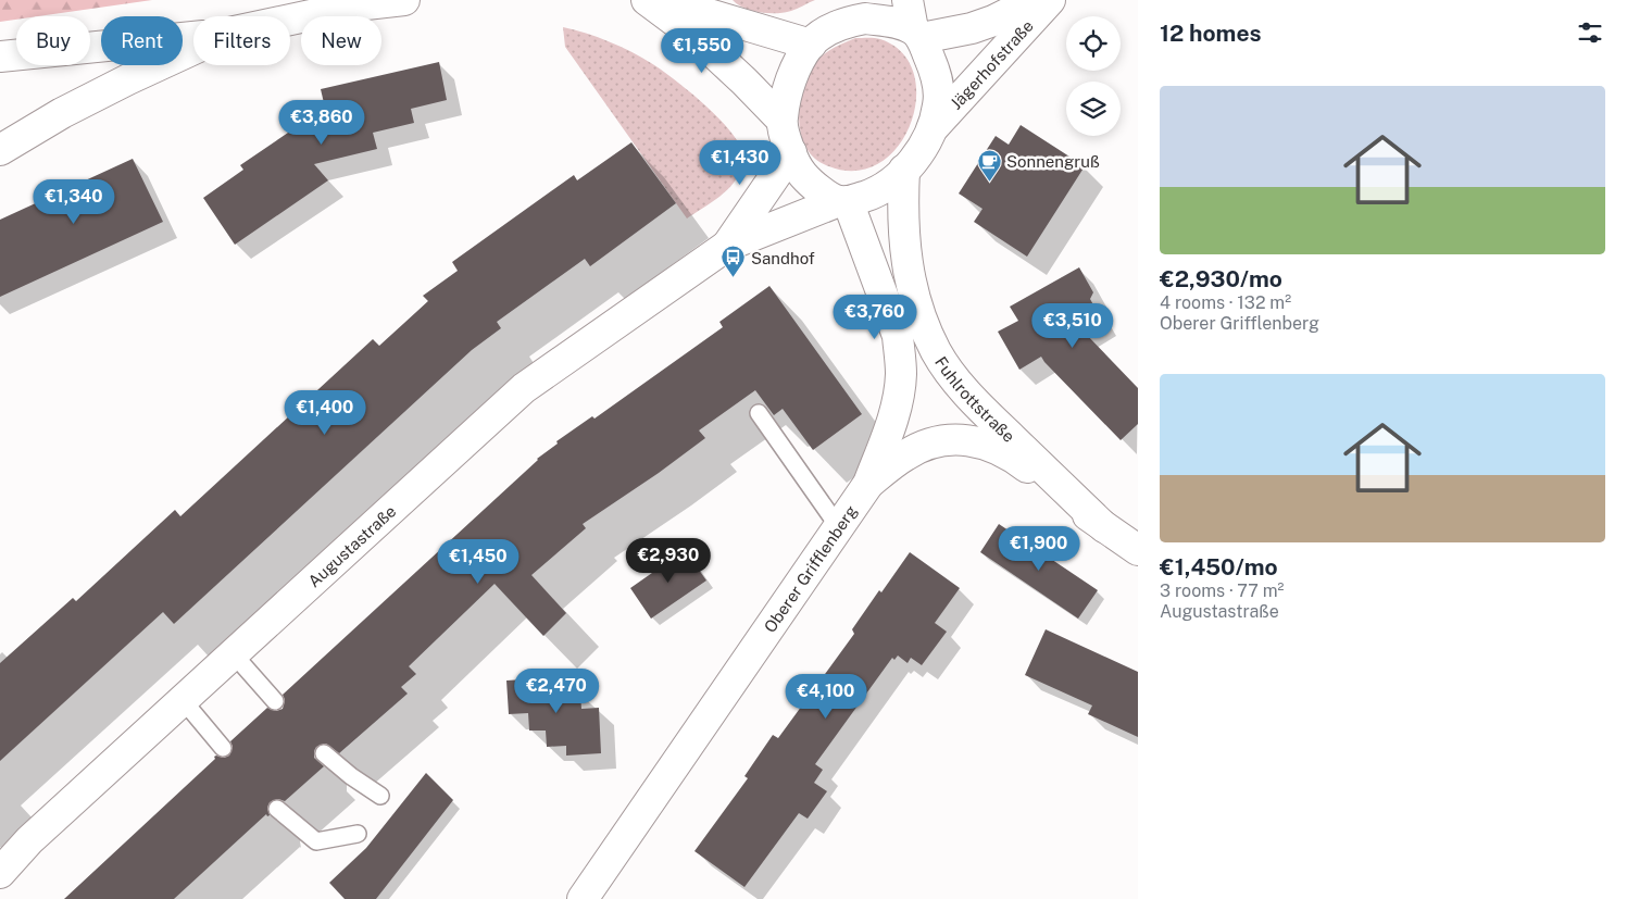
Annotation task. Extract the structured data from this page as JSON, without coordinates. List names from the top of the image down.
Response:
{
  "streets": {
    "street": [
      "Jägerhofstraße",
      "Fuhlrottstraße",
      "Augustastraße",
      "Oberer Grifflenberg"
    ]
  },
  "crossings": [
    ["Jägerhofstraße", "Fuhlrottstraße"],
    ["Jägerhofstraße", "Augustastraße"],
    ["Jägerhofstraße", "Oberer Grifflenberg"],
    ["Fuhlrottstraße", "Augustastraße"],
    ["Fuhlrottstraße", "Oberer Grifflenberg"],
    ["Augustastraße", "Oberer Grifflenberg"]
  ],
  "places": {
    "cafe": ["Sonnengruß"],
    "bus stop": ["Sandhof"]
  },
  "page": {
    "heading": "12 homes",
    "chip": [
      "Buy",
      "Rent",
      "Filters",
      "New"
    ],
    "price": [
      "€1,550",
      "€3,860",
      "€1,430",
      "€1,340",
      "€3,760",
      "€3,510",
      "€1,400",
      "€1,900",
      "€2,930",
      "€1,450",
      "€2,470",
      "€4,100"
    ],
    "list": [
      {
        "name": "€2,930/mo",
        "note": "4 rooms · 132 m² · Oberer Grifflenberg"
      },
      {
        "name": "€1,450/mo",
        "note": "3 rooms · 77 m² · Augustastraße"
      }
    ]
  }
}
